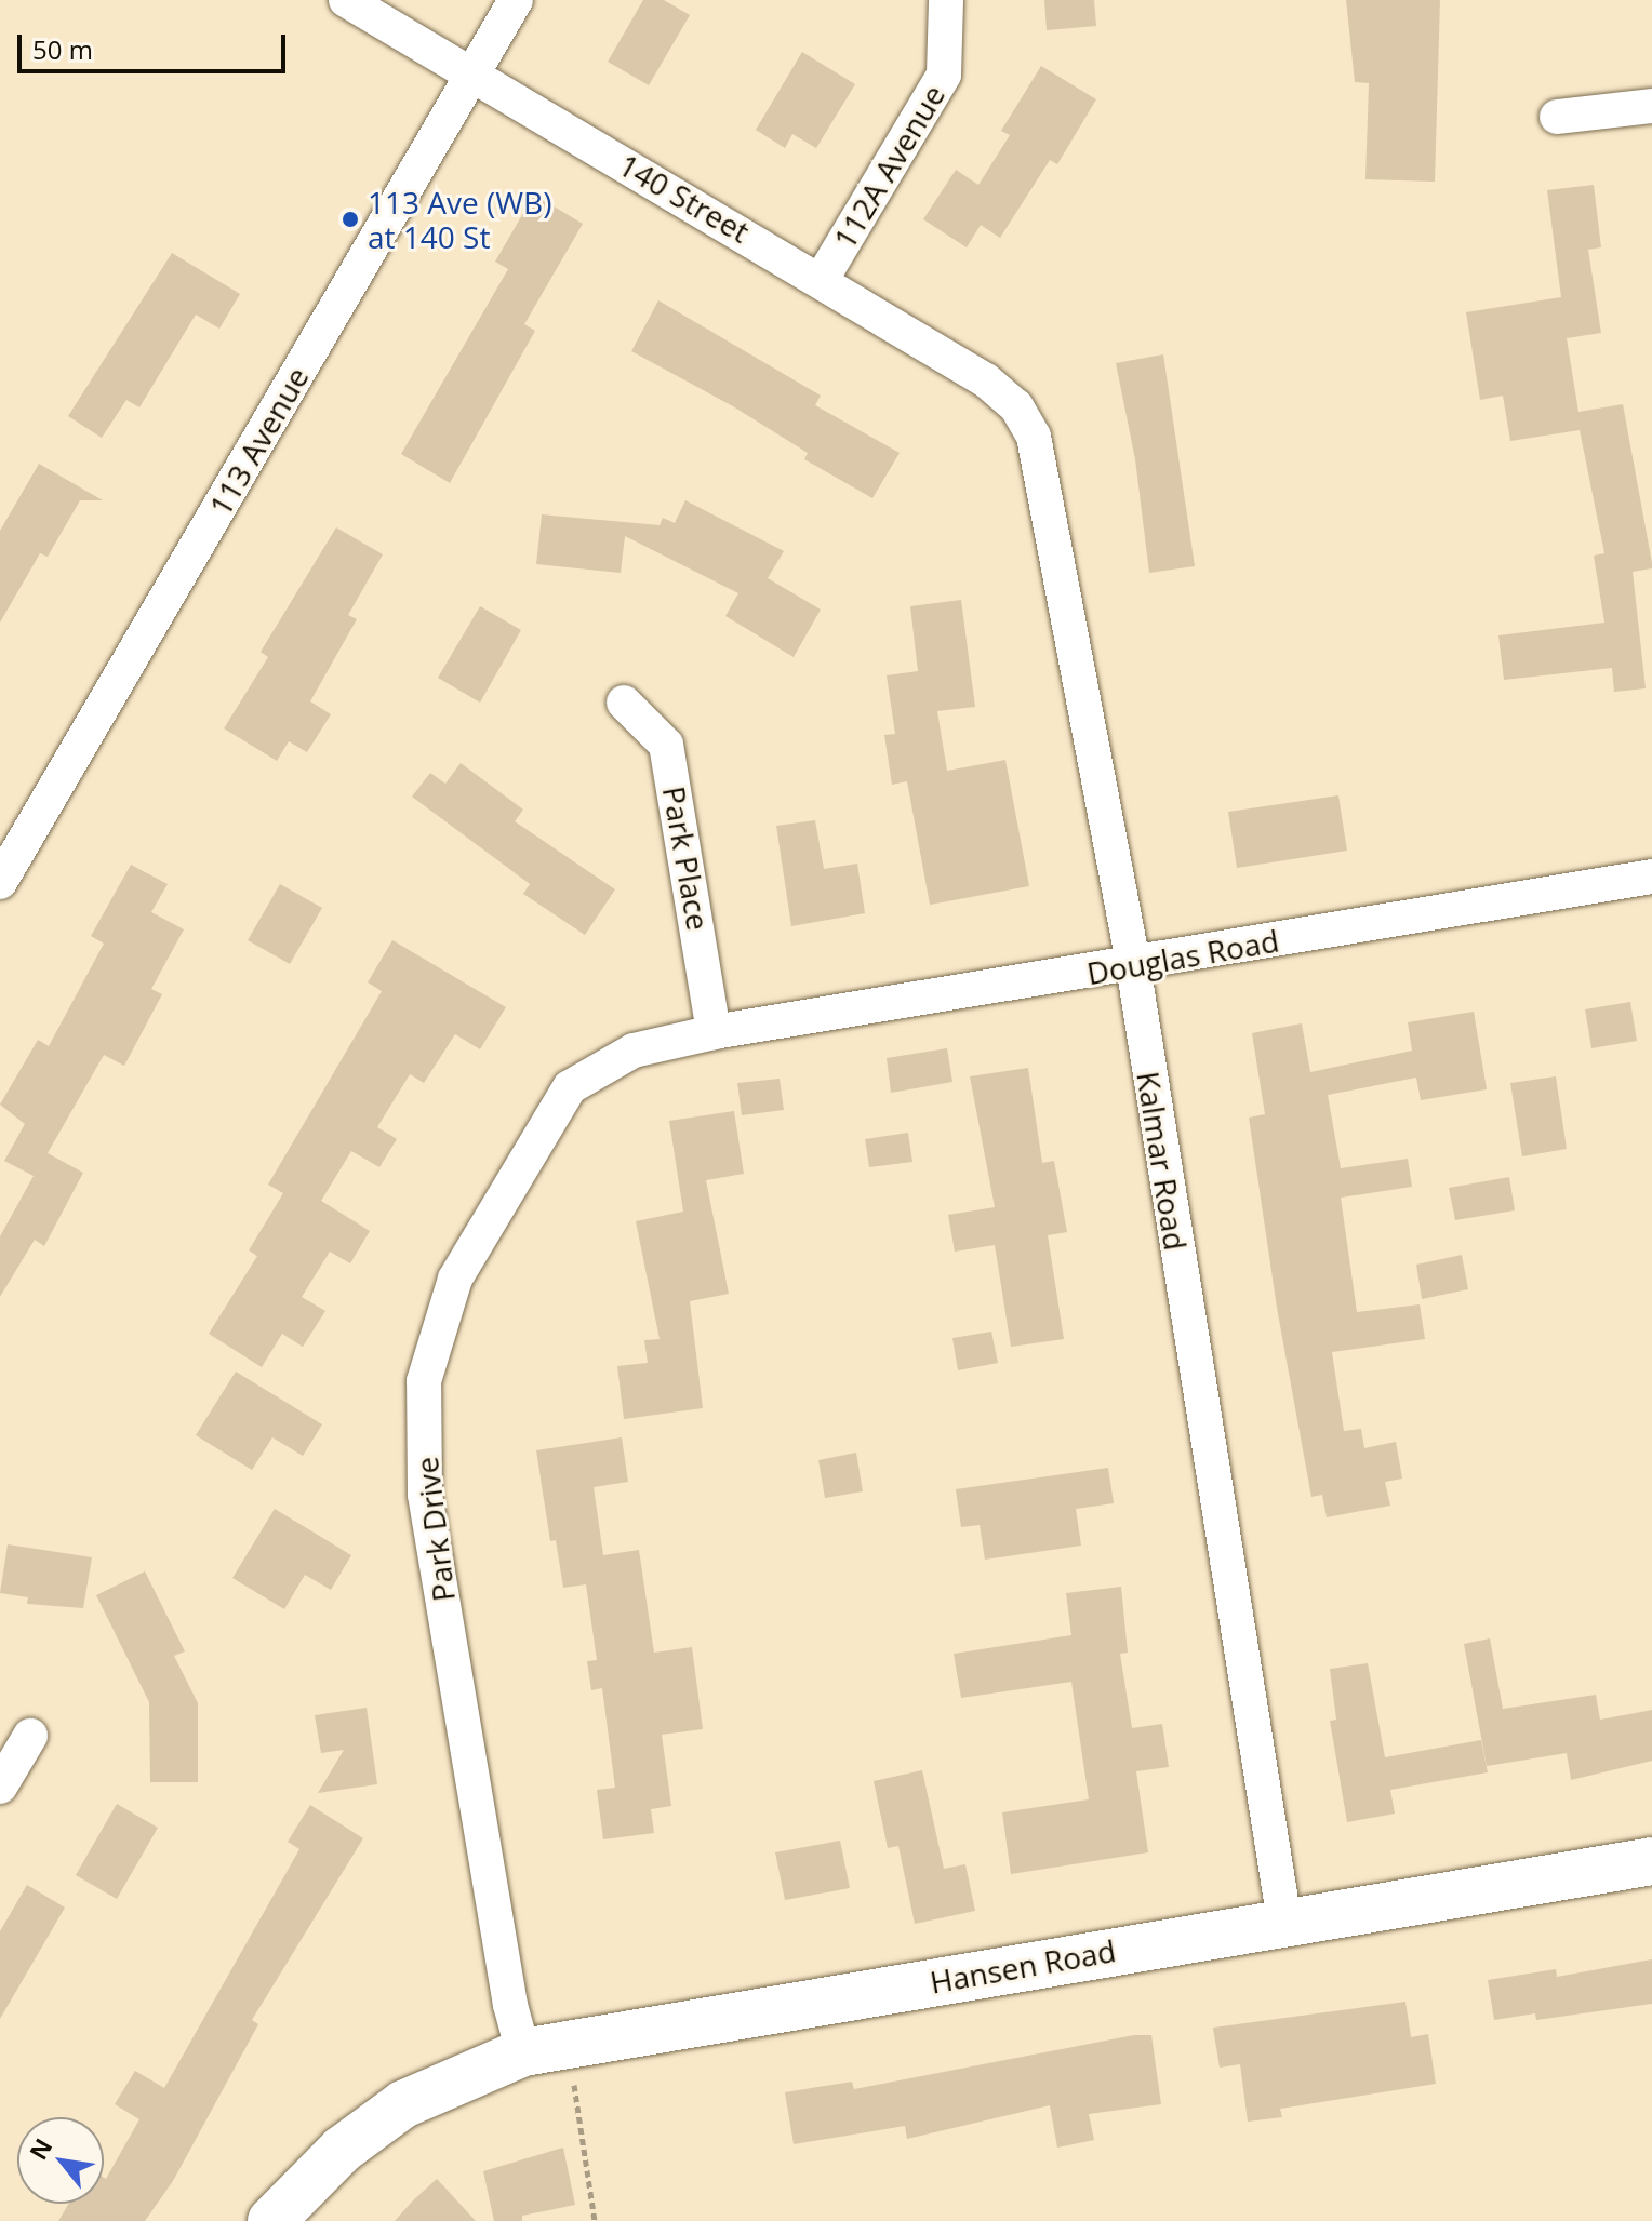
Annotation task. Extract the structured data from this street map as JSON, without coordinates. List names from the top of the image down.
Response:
{
  "streets": {
    "main road": ["Hansen Road"],
    "street": [
      "112A Avenue",
      "140 Street",
      "113 Avenue",
      "Park Place",
      "Douglas Road",
      "Kalmar Road",
      "Park Drive"
    ]
  },
  "crossings": [
    ["112A Avenue", "140 Street"],
    ["140 Street", "113 Avenue"],
    ["140 Street", "Kalmar Road"],
    ["Park Place", "Douglas Road"],
    ["Park Place", "Park Drive"],
    ["Douglas Road", "Kalmar Road"],
    ["Douglas Road", "Park Drive"],
    ["Kalmar Road", "Hansen Road"],
    ["Park Drive", "Hansen Road"]
  ],
  "places": ["113 Ave (WB) at 140 St"],
  "scale_bar": "50 m",
  "north": "top left"
}
